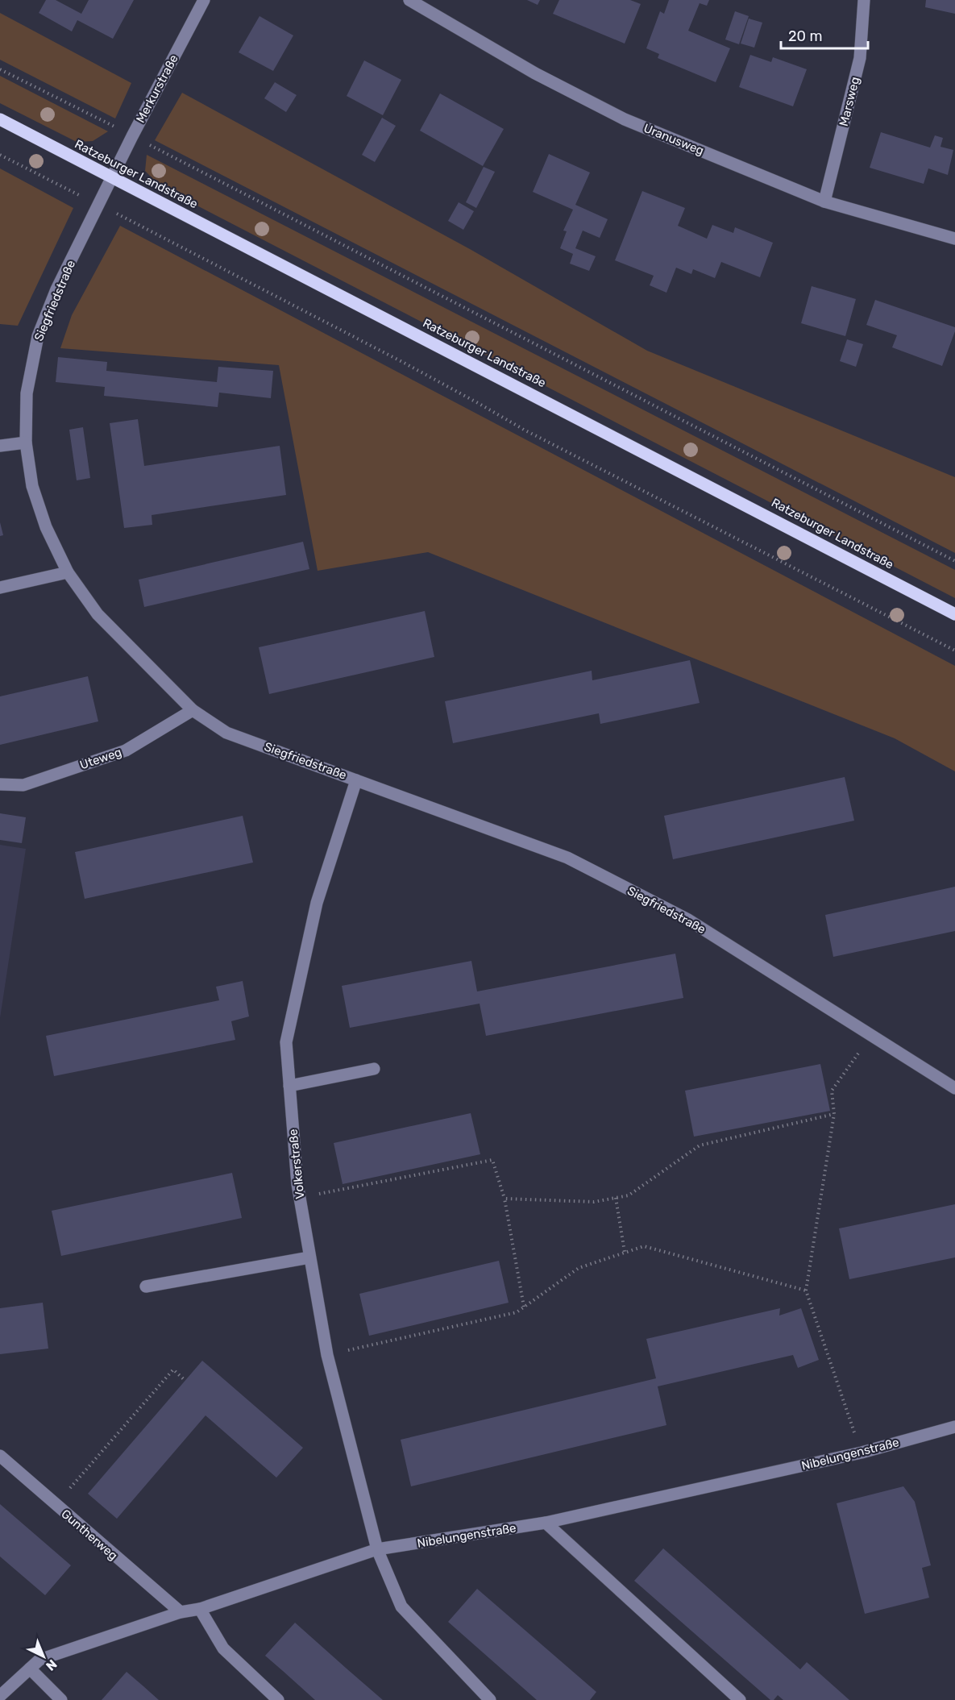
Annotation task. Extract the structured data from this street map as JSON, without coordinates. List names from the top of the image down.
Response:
{
  "streets": {
    "main road": ["Ratzeburger Landstraße"],
    "street": [
      "Merkurstraße",
      "Marsweg",
      "Uranusweg",
      "Siegfriedstraße",
      "Uteweg",
      "Volkerstraße",
      "Nibelungenstraße",
      "Guntherweg"
    ]
  },
  "crossings": [
    ["Merkurstraße", "Ratzeburger Landstraße"],
    ["Merkurstraße", "Siegfriedstraße"],
    ["Marsweg", "Uranusweg"],
    ["Ratzeburger Landstraße", "Siegfriedstraße"],
    ["Siegfriedstraße", "Uteweg"],
    ["Siegfriedstraße", "Volkerstraße"],
    ["Volkerstraße", "Nibelungenstraße"],
    ["Nibelungenstraße", "Guntherweg"]
  ],
  "scale_bar": "20 m",
  "north": "bottom right"
}
